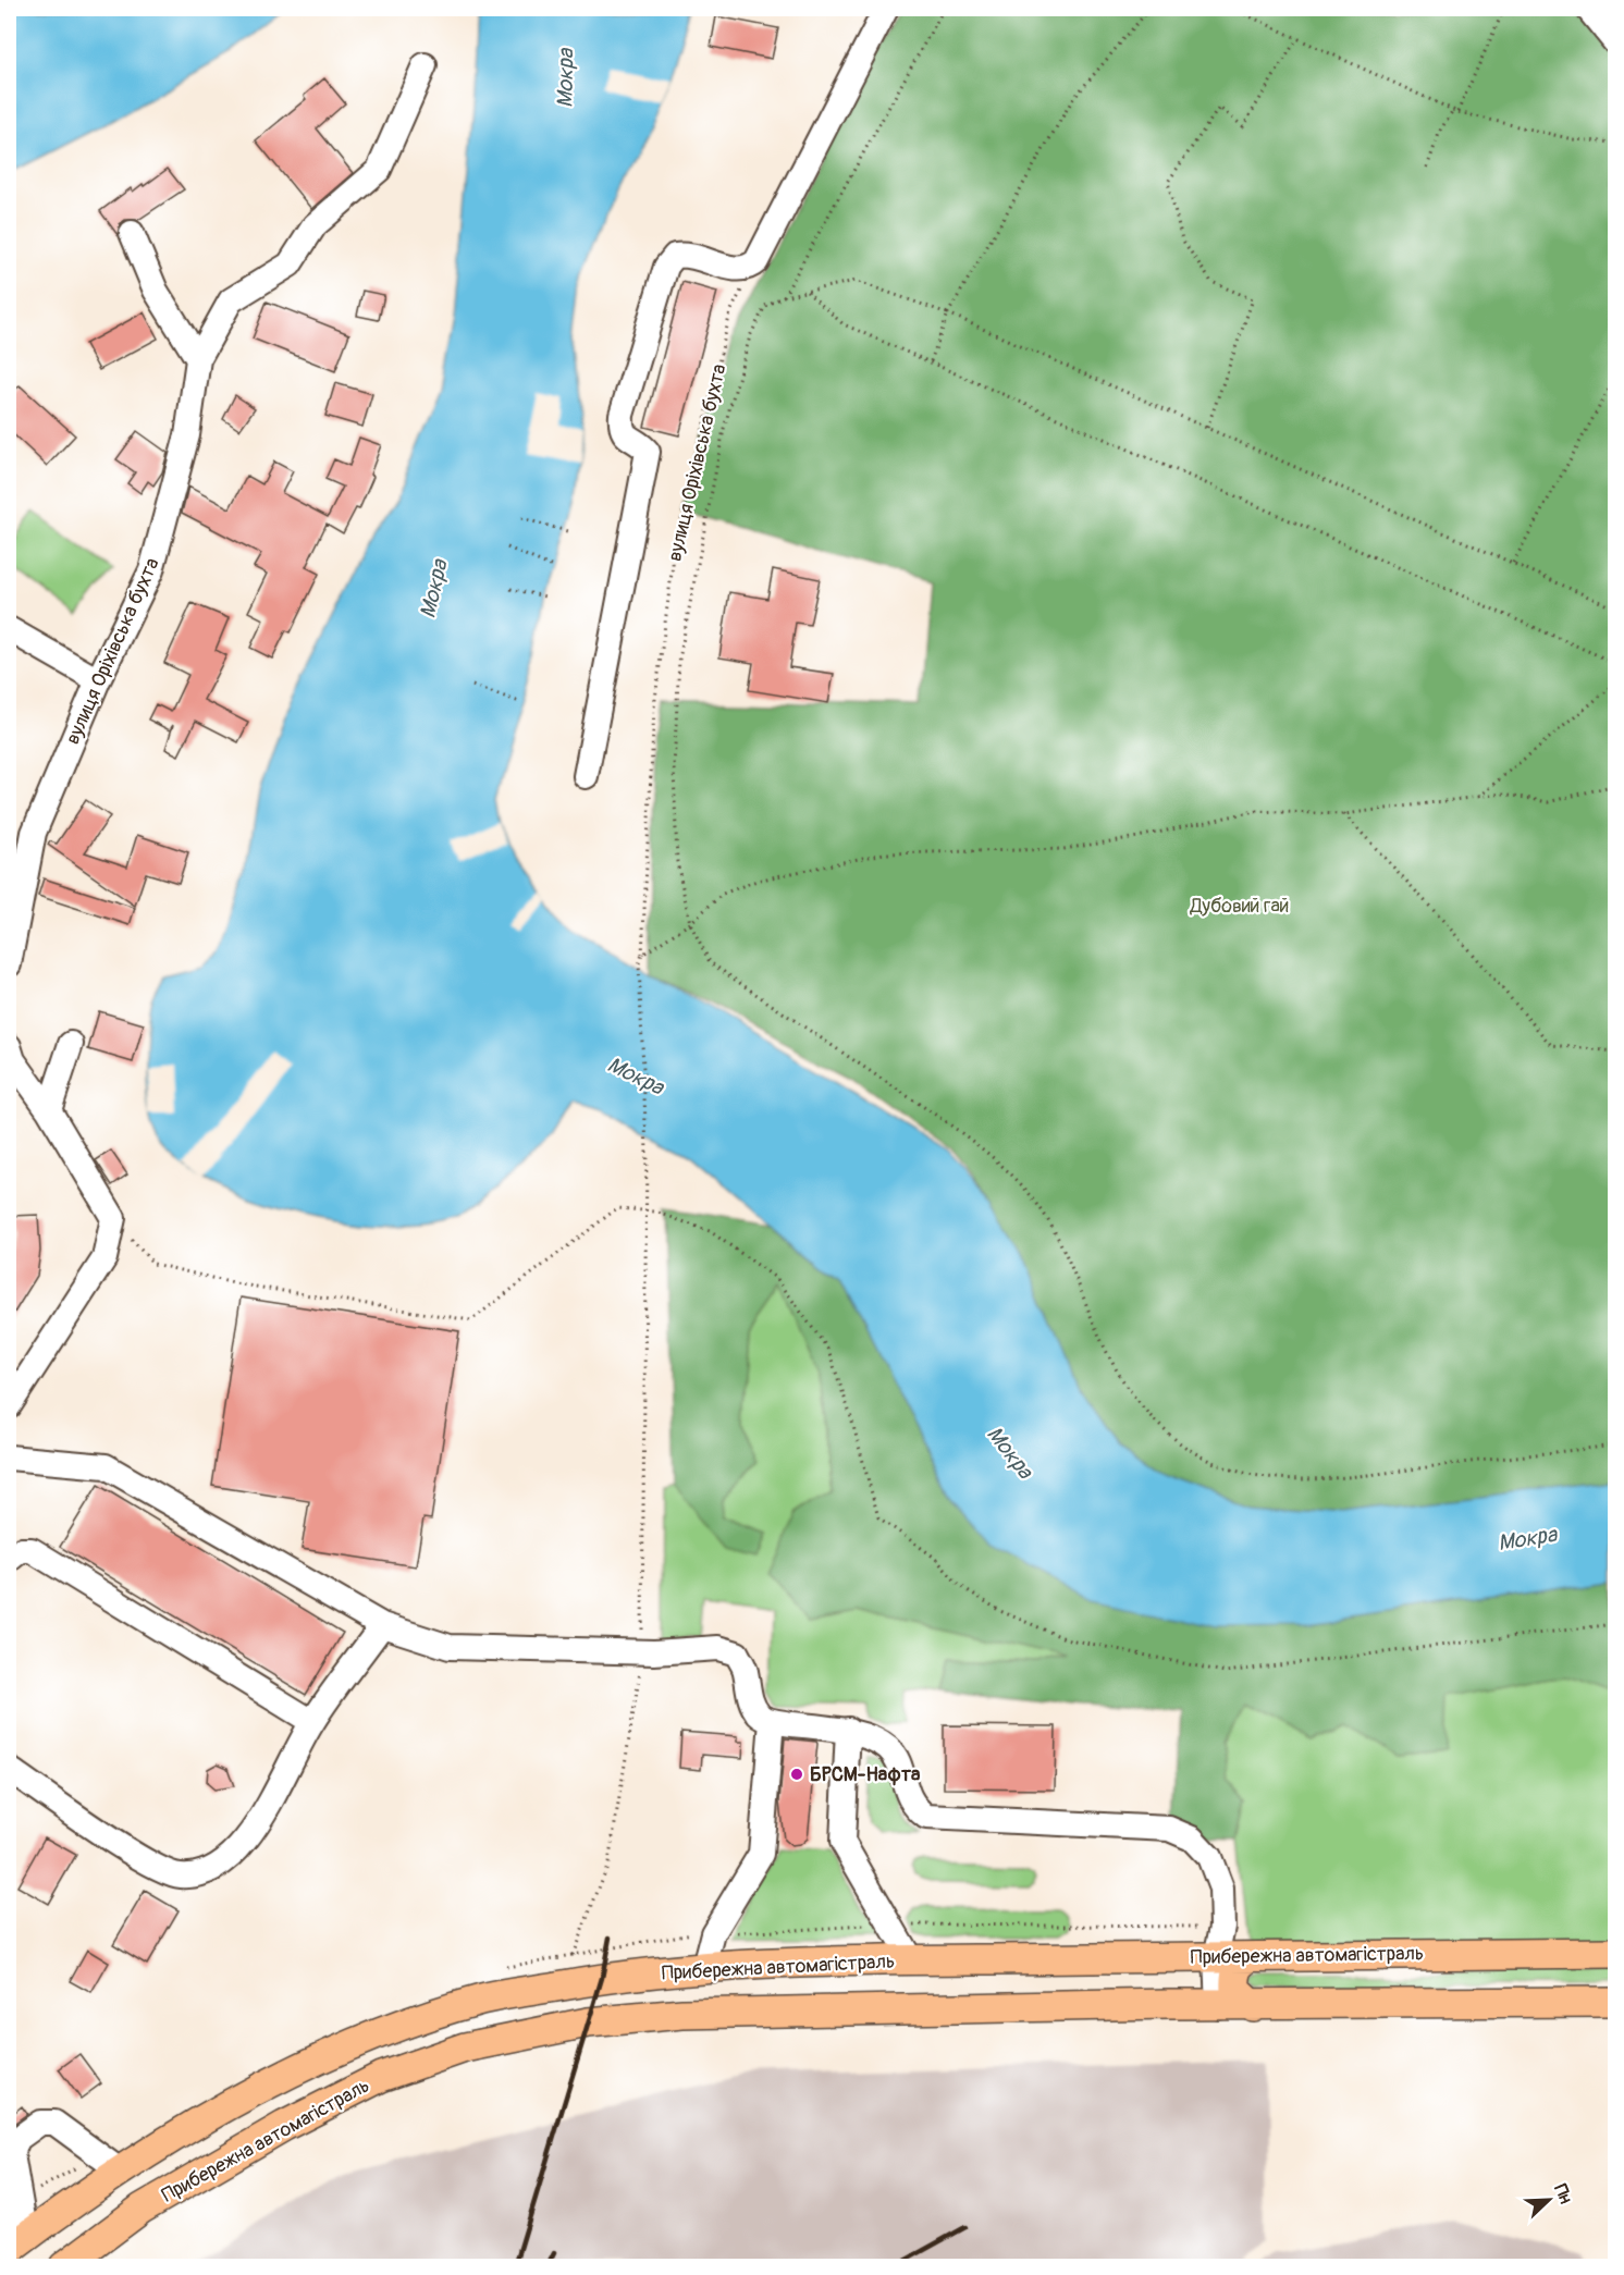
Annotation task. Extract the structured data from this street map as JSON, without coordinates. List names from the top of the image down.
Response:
{
  "streets": {
    "main road": ["Прибережна автомагістраль"],
    "street": ["вулиця Оріхівська бухта"]
  },
  "water": ["Мокра"],
  "parks": ["Дубовий гай"],
  "places": ["БРСМ-Нафта"],
  "north": "top right"
}
